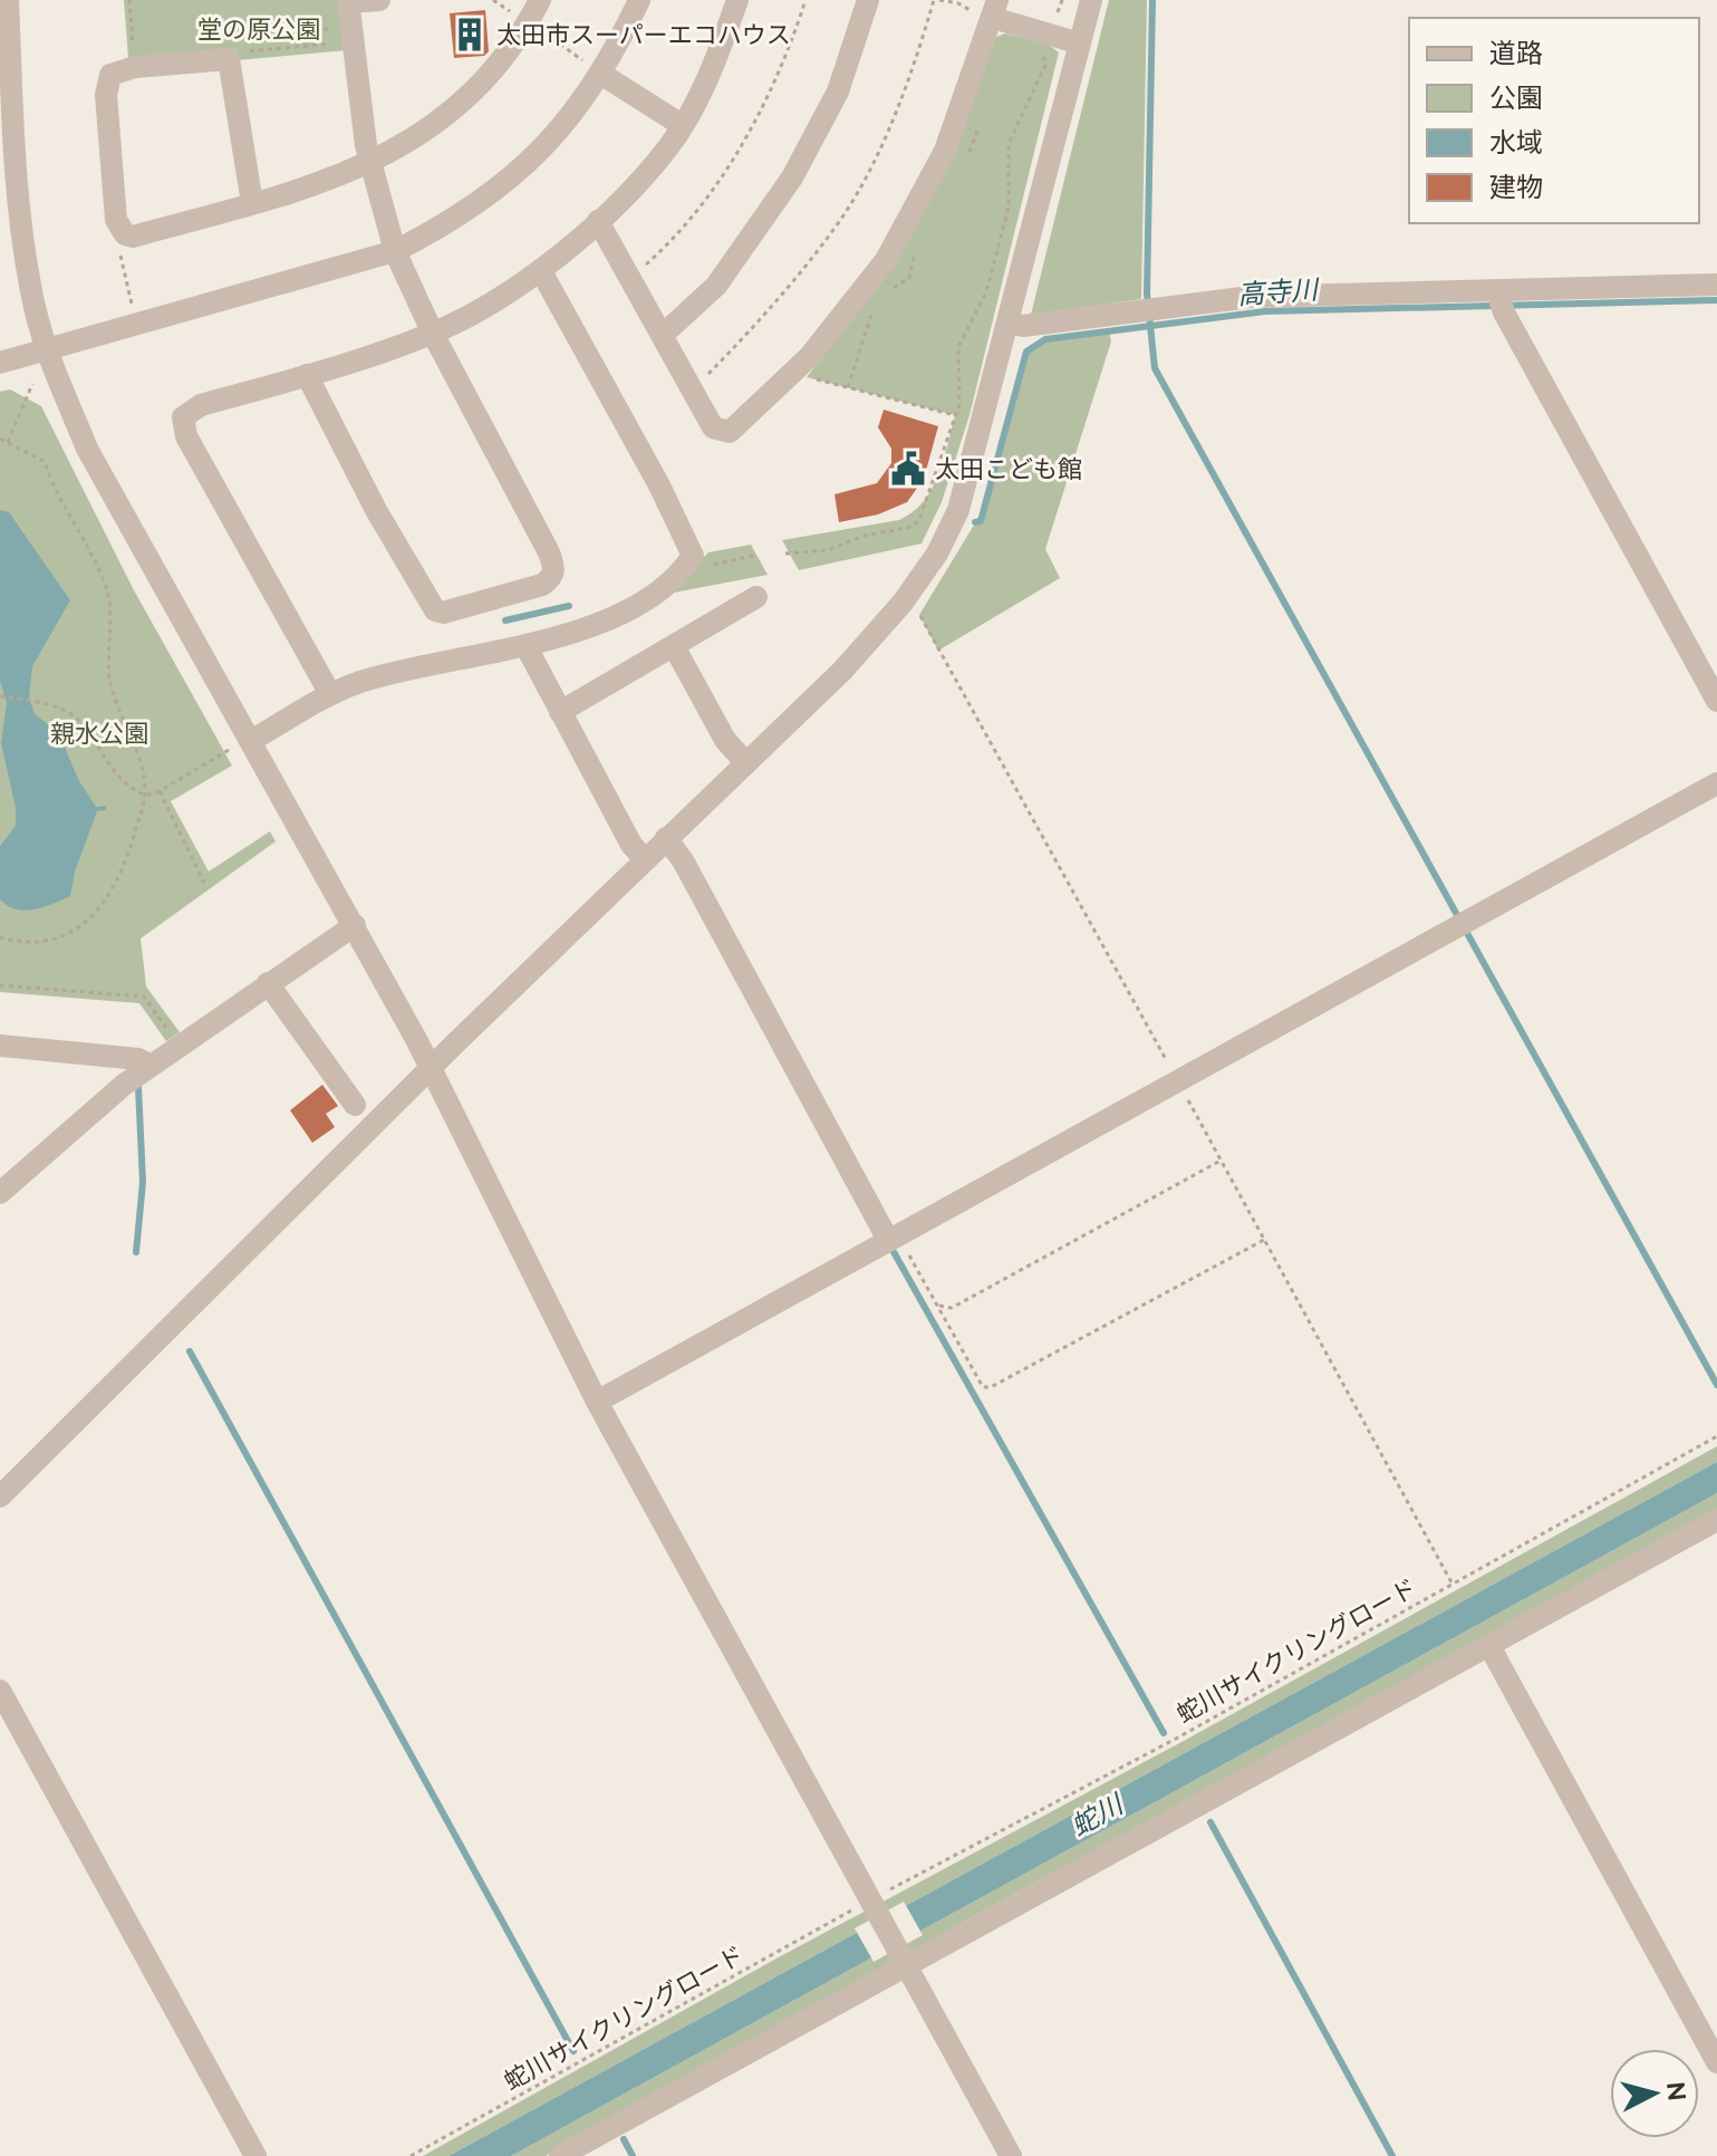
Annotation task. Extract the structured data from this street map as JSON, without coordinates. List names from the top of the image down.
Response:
{
  "streets": {
    "path": ["蛇川サイクリングロード"]
  },
  "water": ["高寺川", "蛇川"],
  "parks": ["堂の原公園", "親水公園"],
  "places": {
    "building": ["太田市スーパーエコハウス"],
    "public building": ["太田こども館"]
  },
  "legend": [
    "道路",
    "公園",
    "水域",
    "建物"
  ],
  "north": "right"
}
